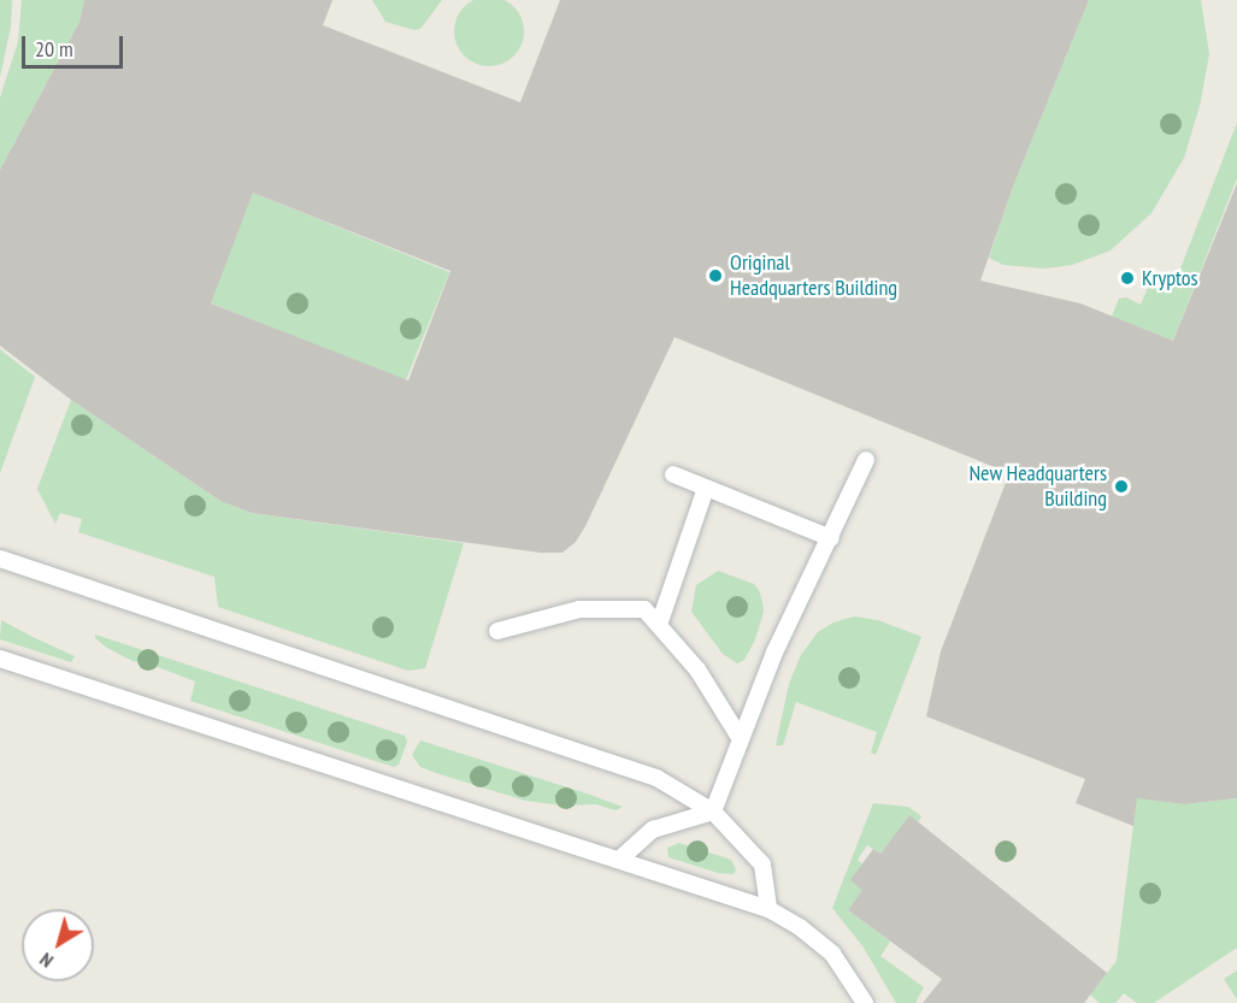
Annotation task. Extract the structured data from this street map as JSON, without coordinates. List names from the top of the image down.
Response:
{
  "places": ["Original Headquarters Building", "Kryptos", "New Headquarters Building"],
  "scale_bar": "20 m",
  "north": "bottom left"
}
